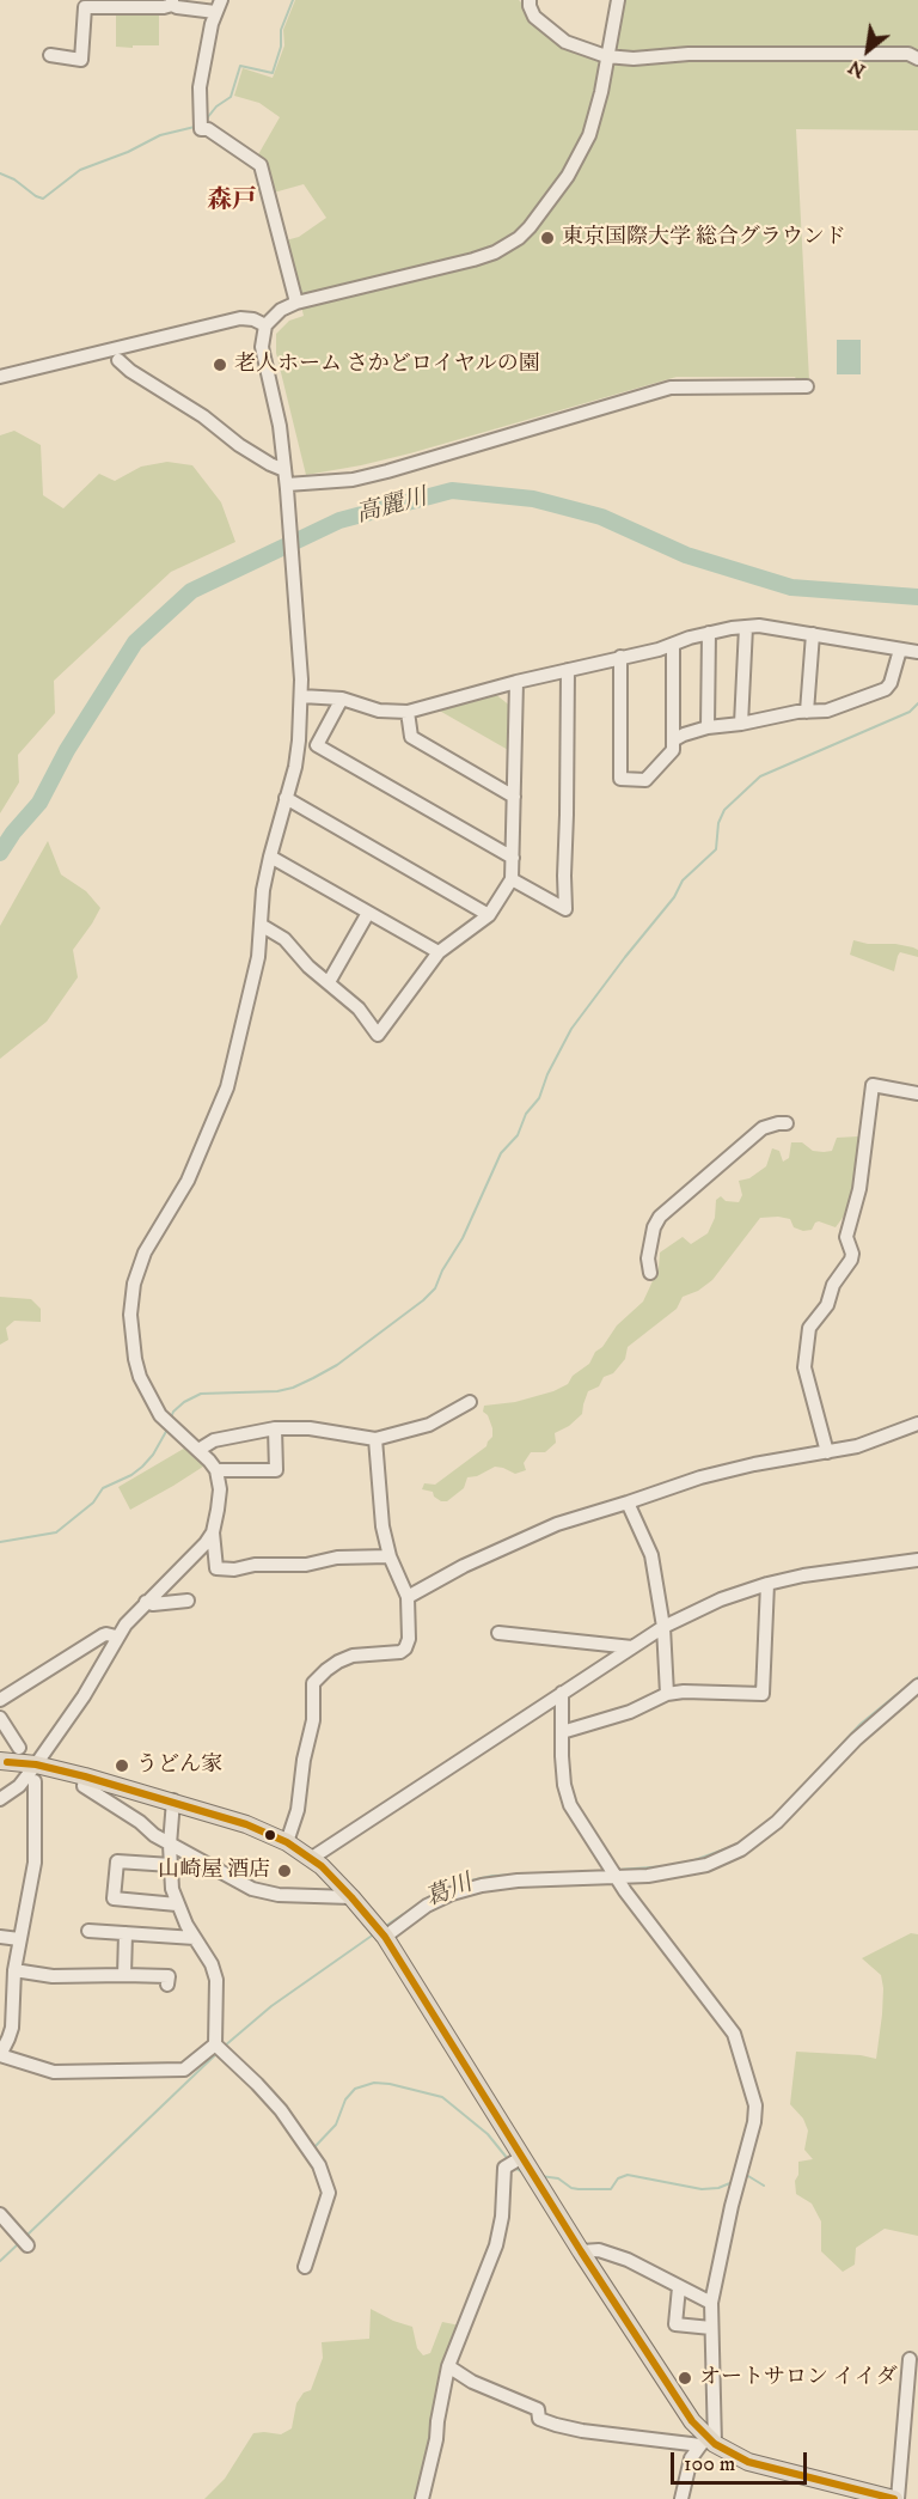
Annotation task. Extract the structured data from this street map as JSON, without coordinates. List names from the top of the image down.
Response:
{
  "districts": ["森戸"],
  "water": ["高麗川", "葛川"],
  "places": [
    "東京国際大学 総合グラウンド",
    "老人ホーム さかどロイヤルの園",
    "うどん家",
    "山崎屋 酒店",
    "オートサロン イイダ"
  ],
  "scale_bar": "100 m",
  "north": "bottom left"
}
